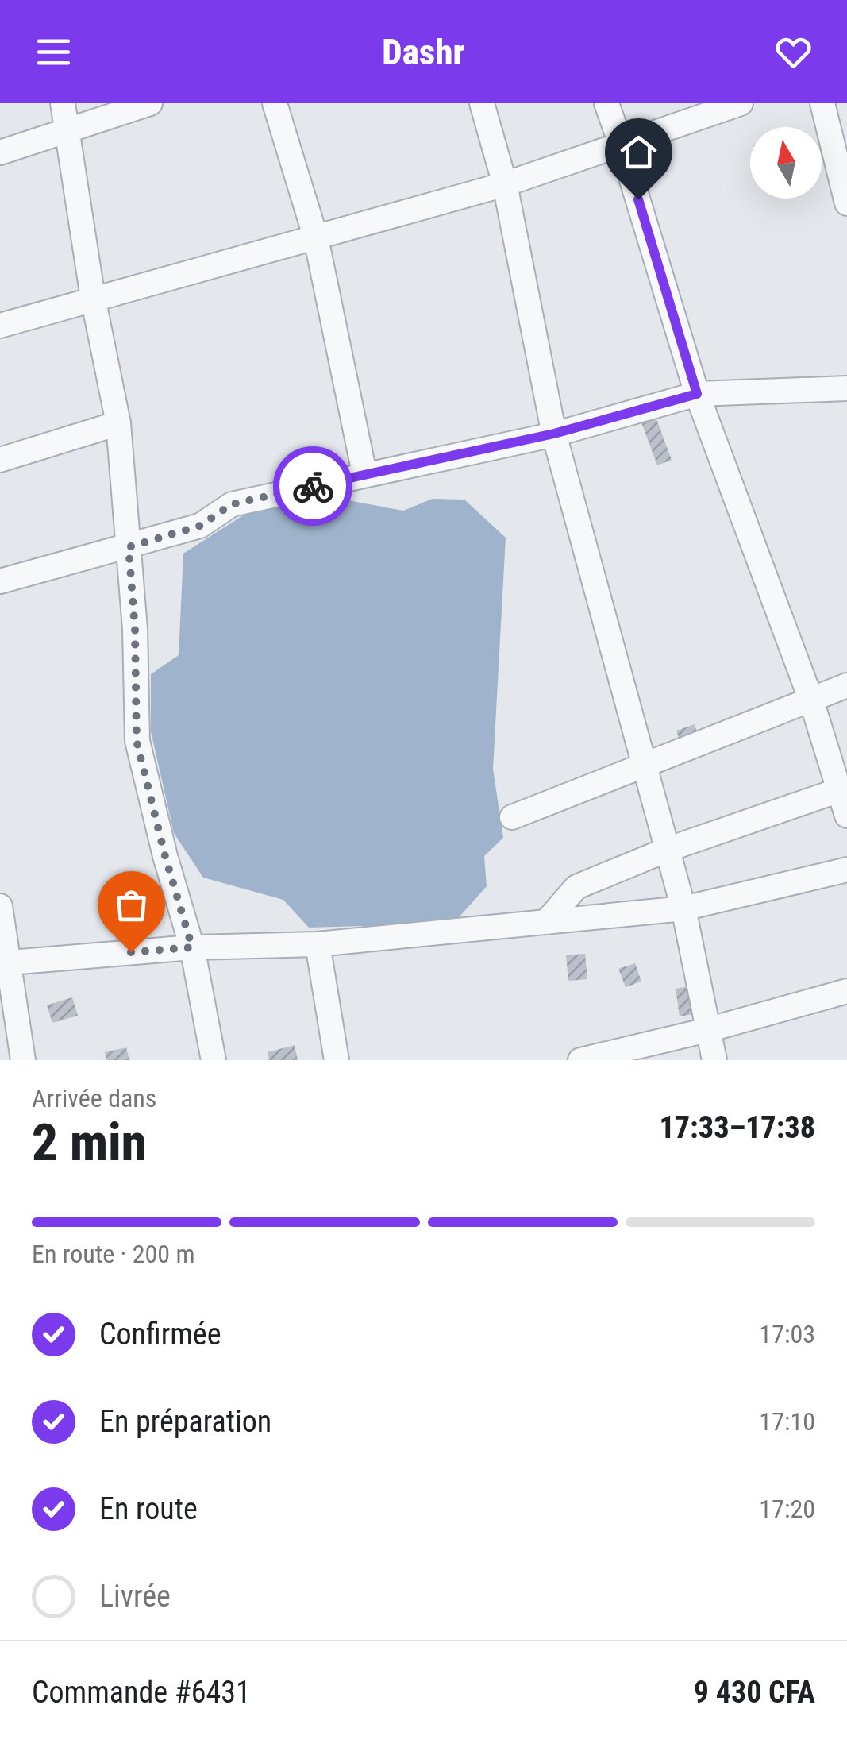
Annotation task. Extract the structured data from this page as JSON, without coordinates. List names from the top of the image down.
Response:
{
  "north": "top",
  "page": {
    "header": "Dashr",
    "heading": ["2 min", "Arrivée dans", "17:33–17:38"],
    "panel": ["Commande #6431", "9 430 CFA"],
    "bar": "En route · 200 m",
    "list": [
      ["Confirmée", "17:03"],
      ["En préparation", "17:10"],
      ["En route", "17:20"],
      "Livrée"
    ]
  }
}
